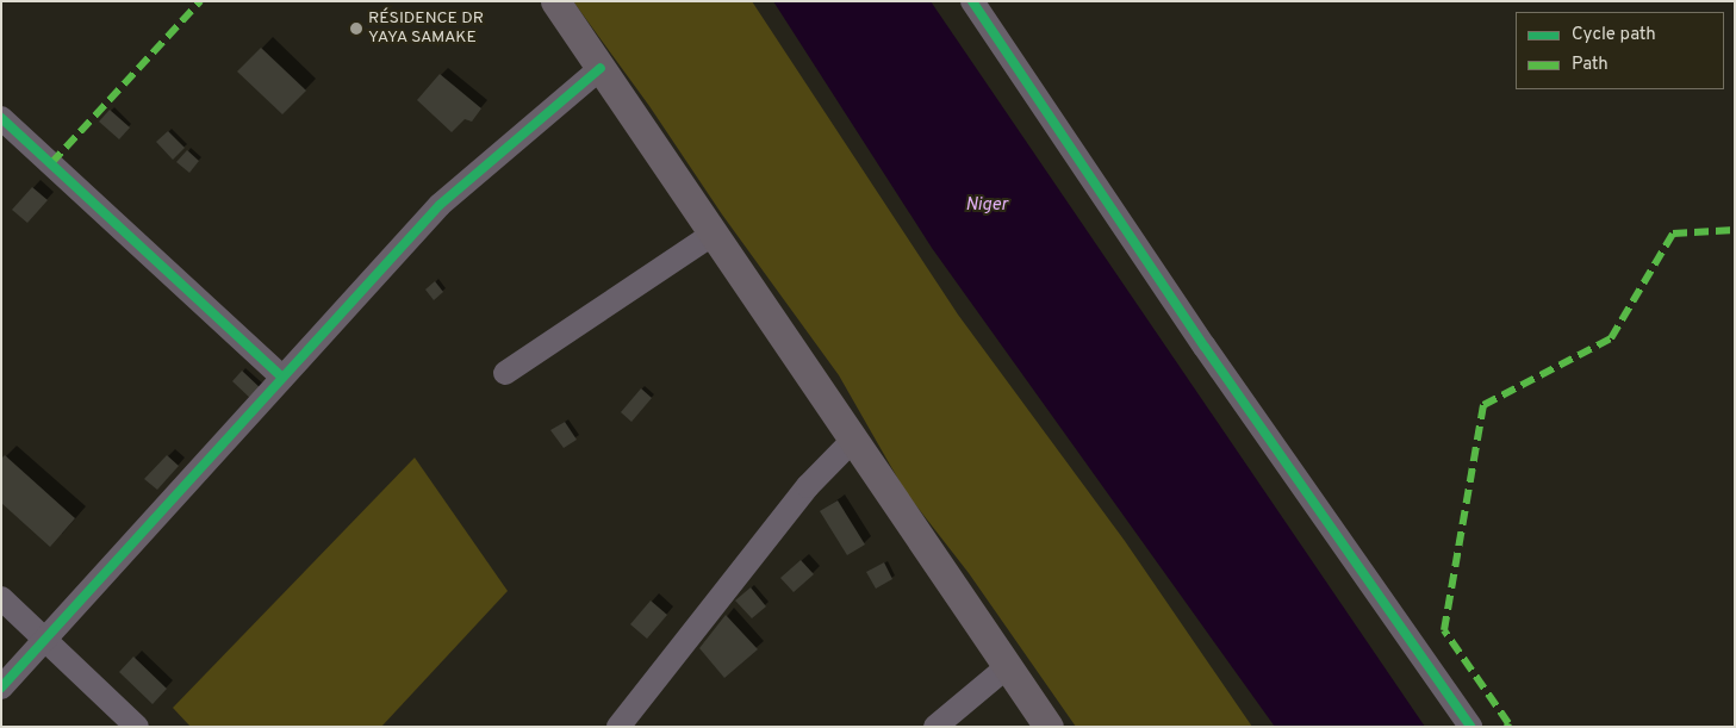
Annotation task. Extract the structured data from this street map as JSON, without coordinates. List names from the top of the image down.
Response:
{
  "water": ["Niger"],
  "places": ["RÉSIDENCE DR YAYA SAMAKE"],
  "legend": ["Cycle path", "Path"]
}
